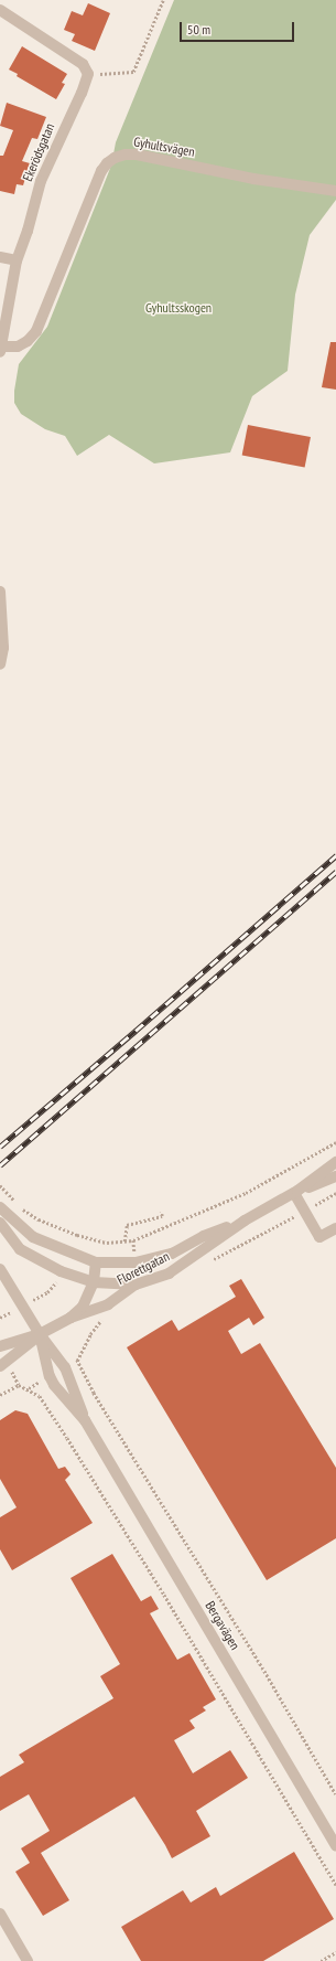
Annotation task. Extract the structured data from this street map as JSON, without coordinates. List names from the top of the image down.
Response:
{
  "streets": {
    "street": [
      "Gyhultsvägen",
      "Ekerödsgatan",
      "Florettgatan",
      "Bergavägen"
    ]
  },
  "crossings": [
    ["Gyhultsvägen", "Ekerödsgatan"]
  ],
  "parks": ["Gyhultsskogen"],
  "scale_bar": "50 m"
}
